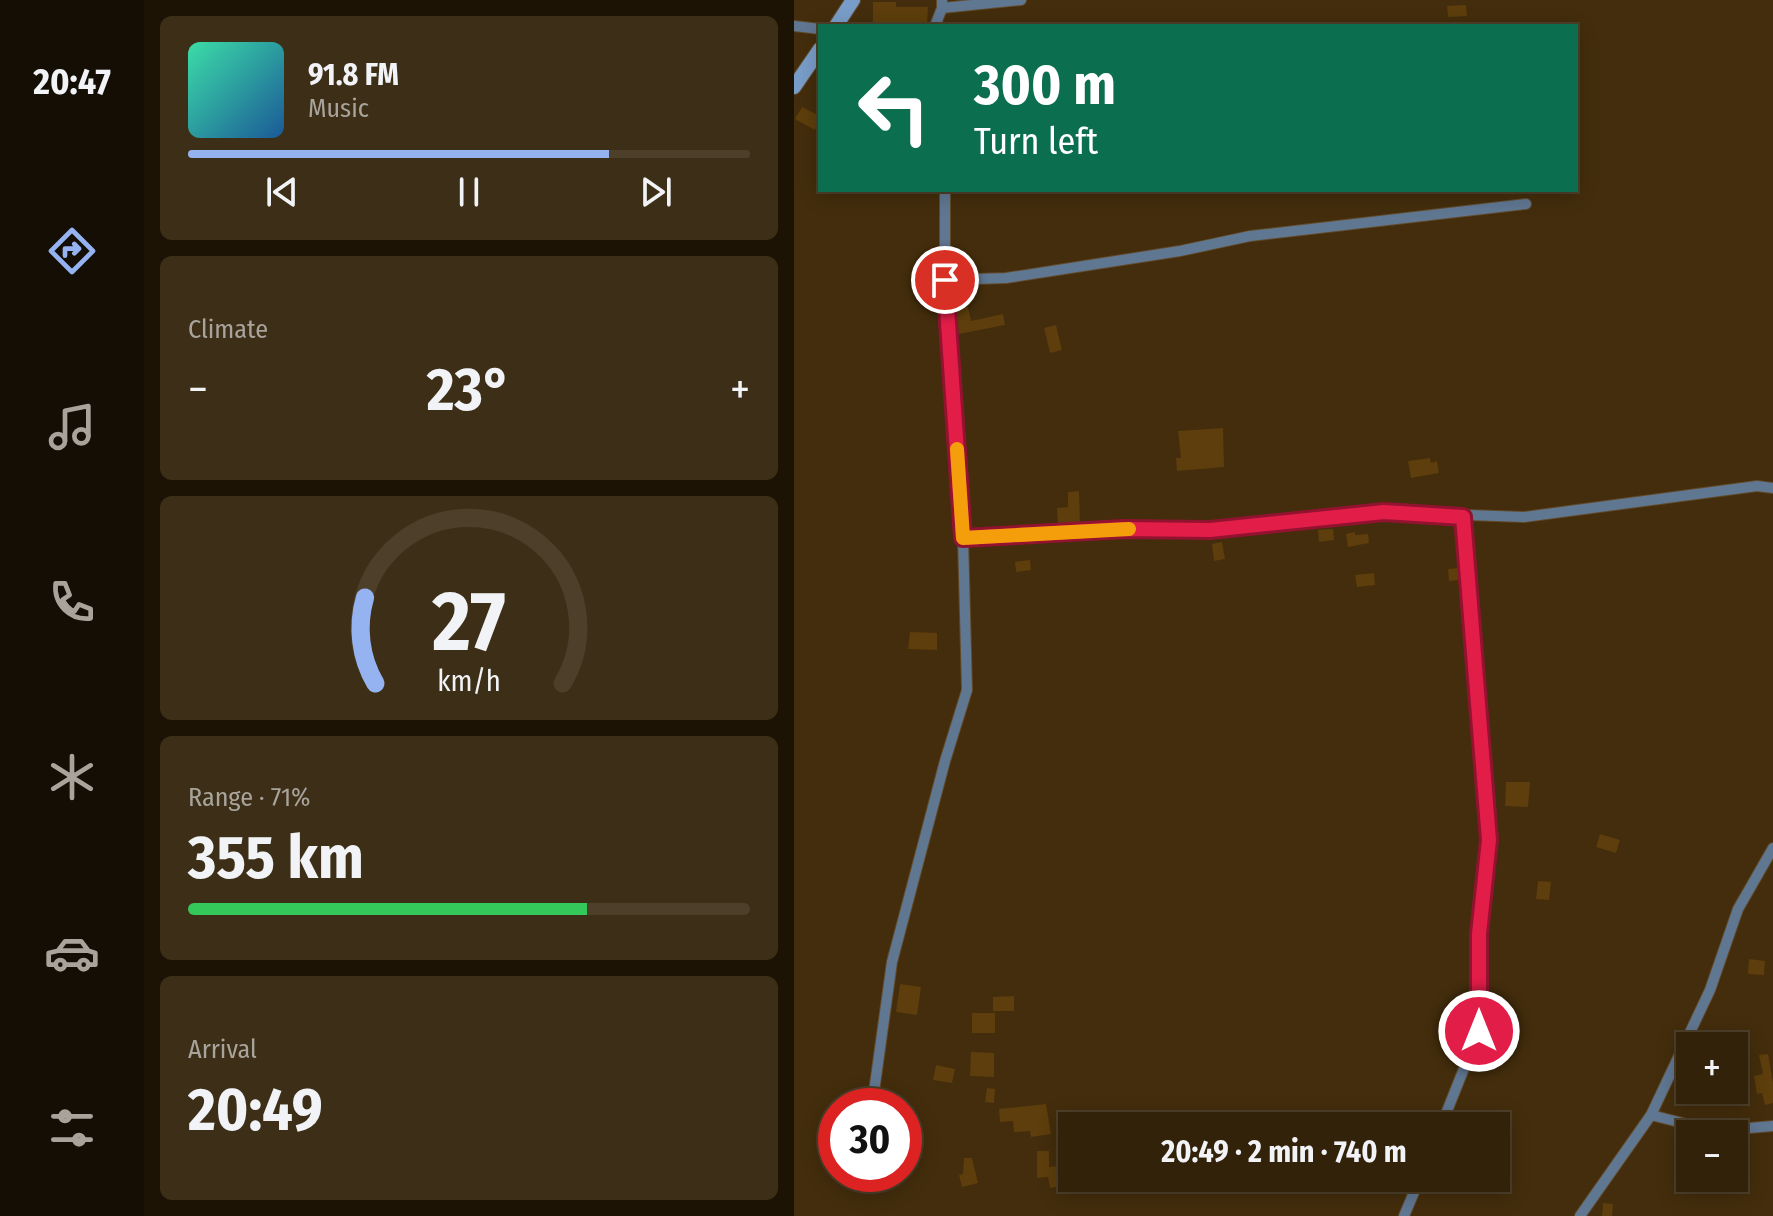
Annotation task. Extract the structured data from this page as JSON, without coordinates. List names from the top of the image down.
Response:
{
  "page": {
    "tabs": "20:47",
    "turn": ["300 m", "Turn left"],
    "song": ["91.8 FM", "Music"],
    "tile": [
      "Climate",
      ["Range · 71%", "355 km"],
      ["Arrival", "20:49"]
    ],
    "heat": ["−", "23°", "+"],
    "map_buttons": ["+", "−"],
    "limit": "30",
    "trip": "20:49 · 2 min · 740 m",
    "gauge": ["27", "km/h"]
  }
}
